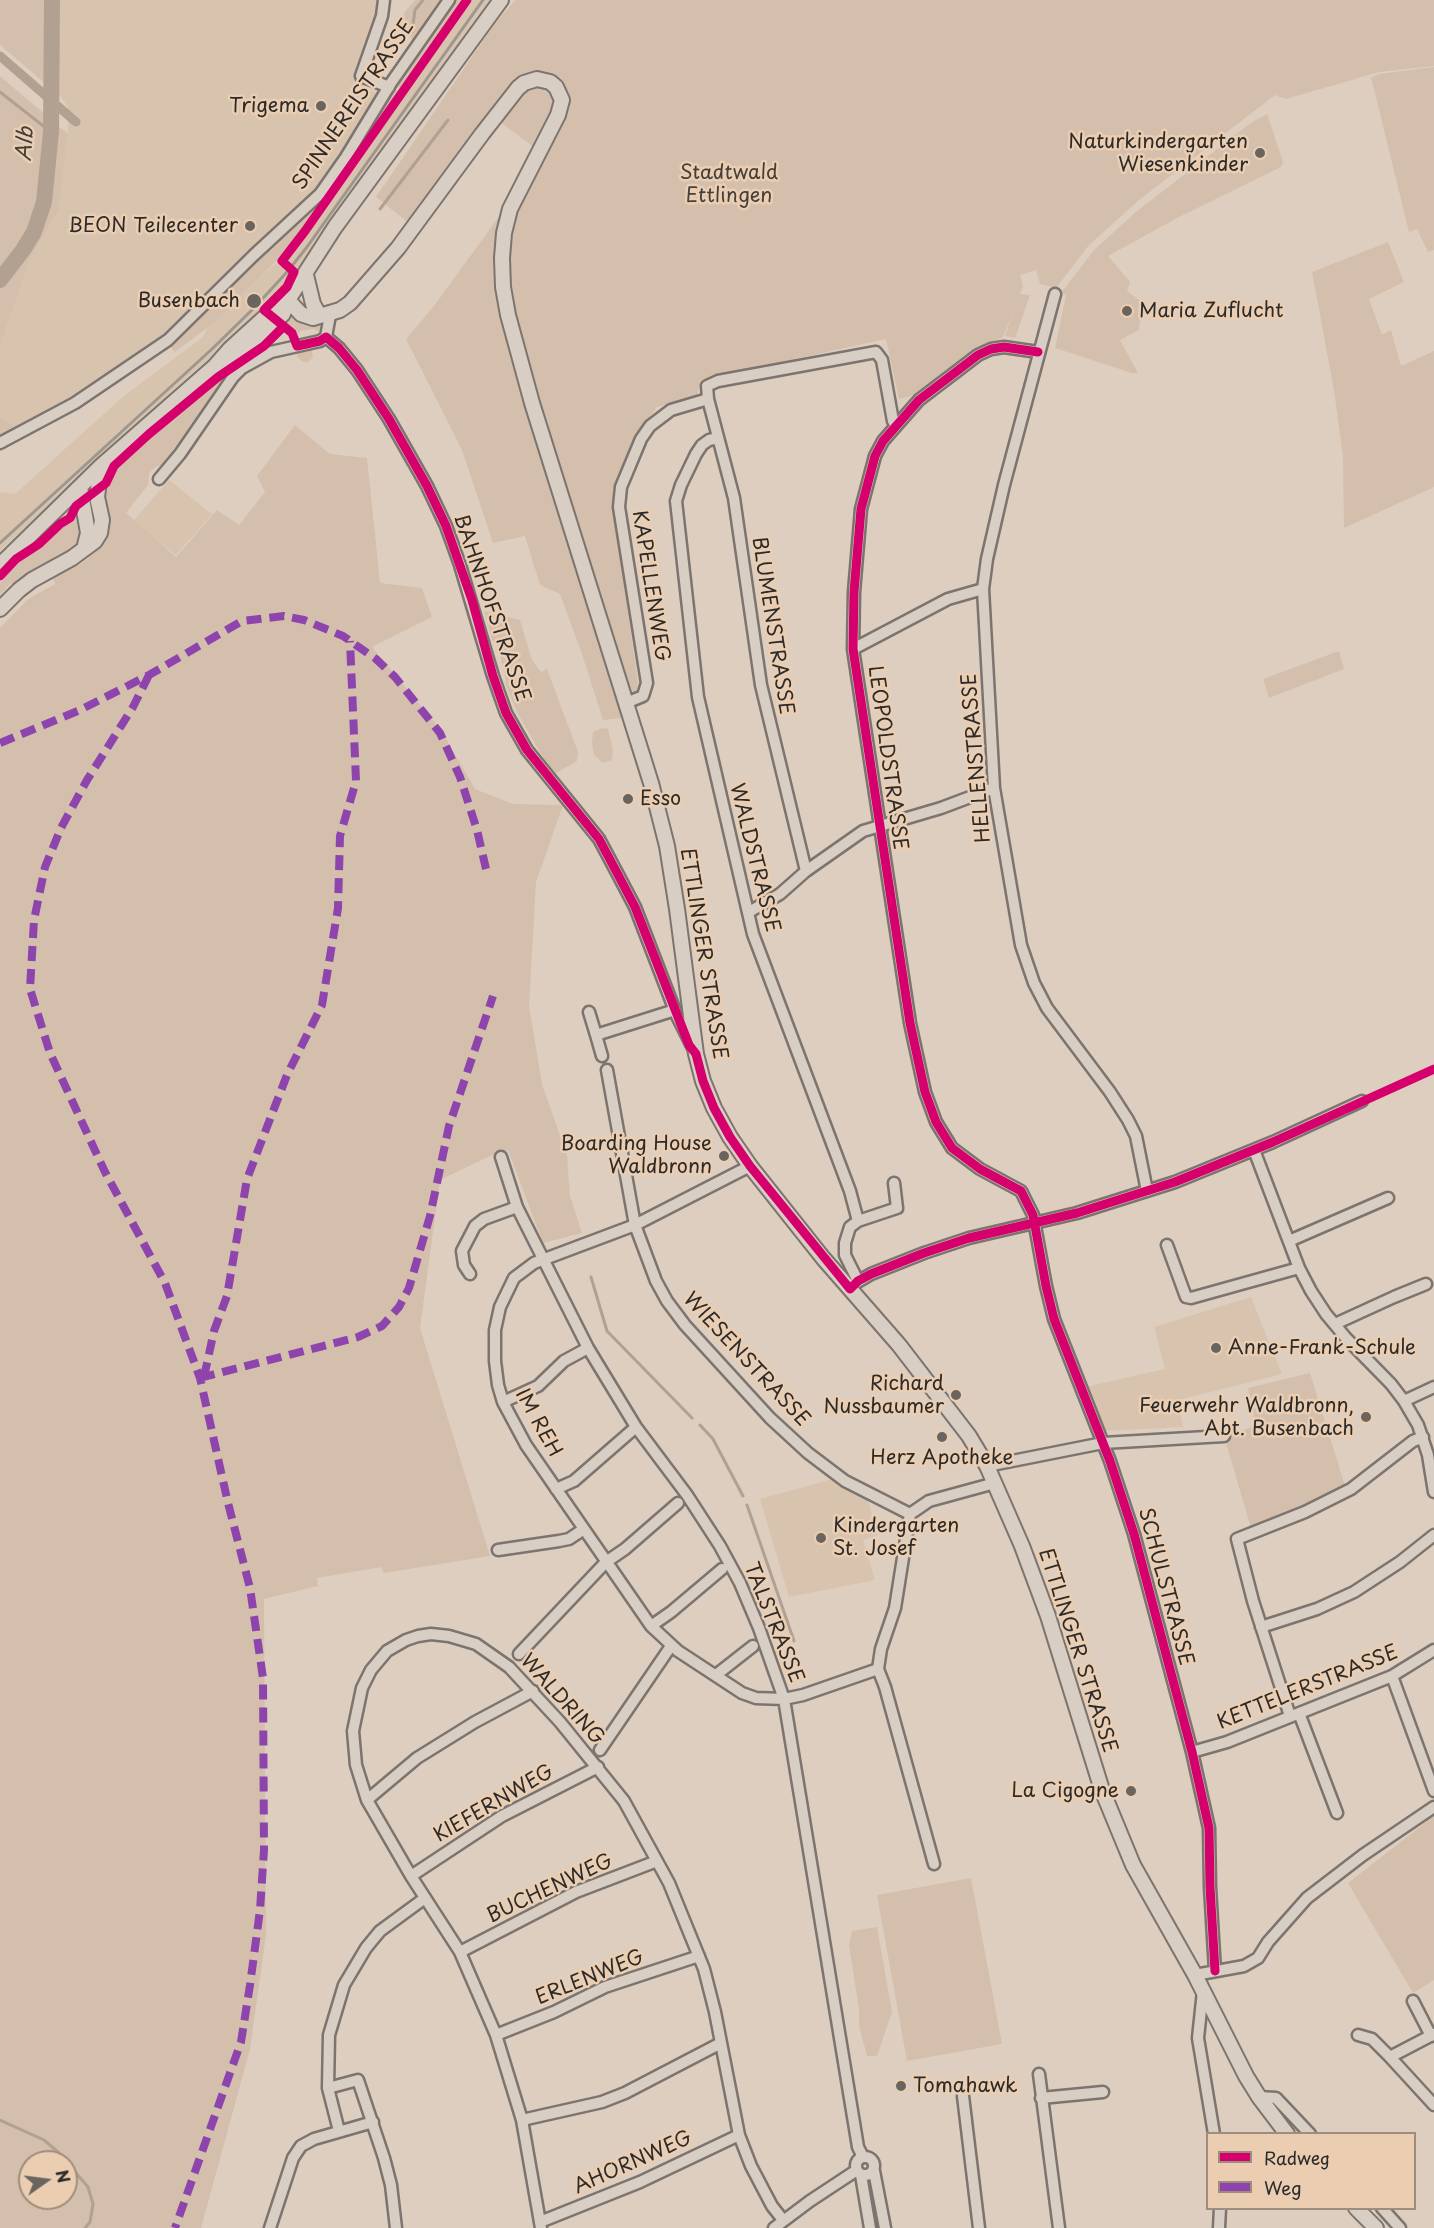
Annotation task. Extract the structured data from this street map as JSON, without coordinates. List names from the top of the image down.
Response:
{
  "streets": {
    "main road": ["ETTLINGER STRASSE"],
    "street": [
      "SPINNEREISTRASSE",
      "KAPELLENWEG",
      "BAHNHOFSTRASSE",
      "BLUMENSTRASSE",
      "LEOPOLDSTRASSE",
      "HELLENSTRASSE",
      "WALDSTRASSE",
      "WIESENSTRASSE",
      "IM REH",
      "SCHULSTRASSE",
      "TALSTRASSE",
      "KETTELERSTRASSE",
      "WALDRING",
      "KIEFERNWEG",
      "BUCHENWEG",
      "ERLENWEG",
      "AHORNWEG"
    ]
  },
  "crossings": [
    ["KAPELLENWEG", "BLUMENSTRASSE"],
    ["KAPELLENWEG", "ETTLINGER STRASSE"],
    ["BAHNHOFSTRASSE", "ETTLINGER STRASSE"],
    ["BLUMENSTRASSE", "LEOPOLDSTRASSE"],
    ["BLUMENSTRASSE", "WALDSTRASSE"],
    ["LEOPOLDSTRASSE", "HELLENSTRASSE"],
    ["LEOPOLDSTRASSE", "SCHULSTRASSE"],
    ["ETTLINGER STRASSE", "IM REH"],
    ["WIESENSTRASSE", "IM REH"],
    ["IM REH", "TALSTRASSE"],
    ["SCHULSTRASSE", "KETTELERSTRASSE"],
    ["WALDRING", "KIEFERNWEG"],
    ["WALDRING", "BUCHENWEG"],
    ["WALDRING", "ERLENWEG"],
    ["WALDRING", "AHORNWEG"]
  ],
  "water": ["Alb"],
  "parks": ["Stadtwald Ettlingen"],
  "places": [
    "Trigema",
    "Naturkindergarten Wiesenkinder",
    "BEON Teilecenter",
    "Busenbach",
    "Maria Zuflucht",
    "Esso",
    "Boarding House Waldbronn",
    "Anne-Frank-Schule",
    "Richard Nussbaumer",
    "Feuerwehr Waldbronn, Abt. Busenbach",
    "Herz Apotheke",
    "Kindergarten St. Josef",
    "La Cigogne",
    "Tomahawk"
  ],
  "legend": ["Radweg", "Weg"],
  "north": "right"
}
